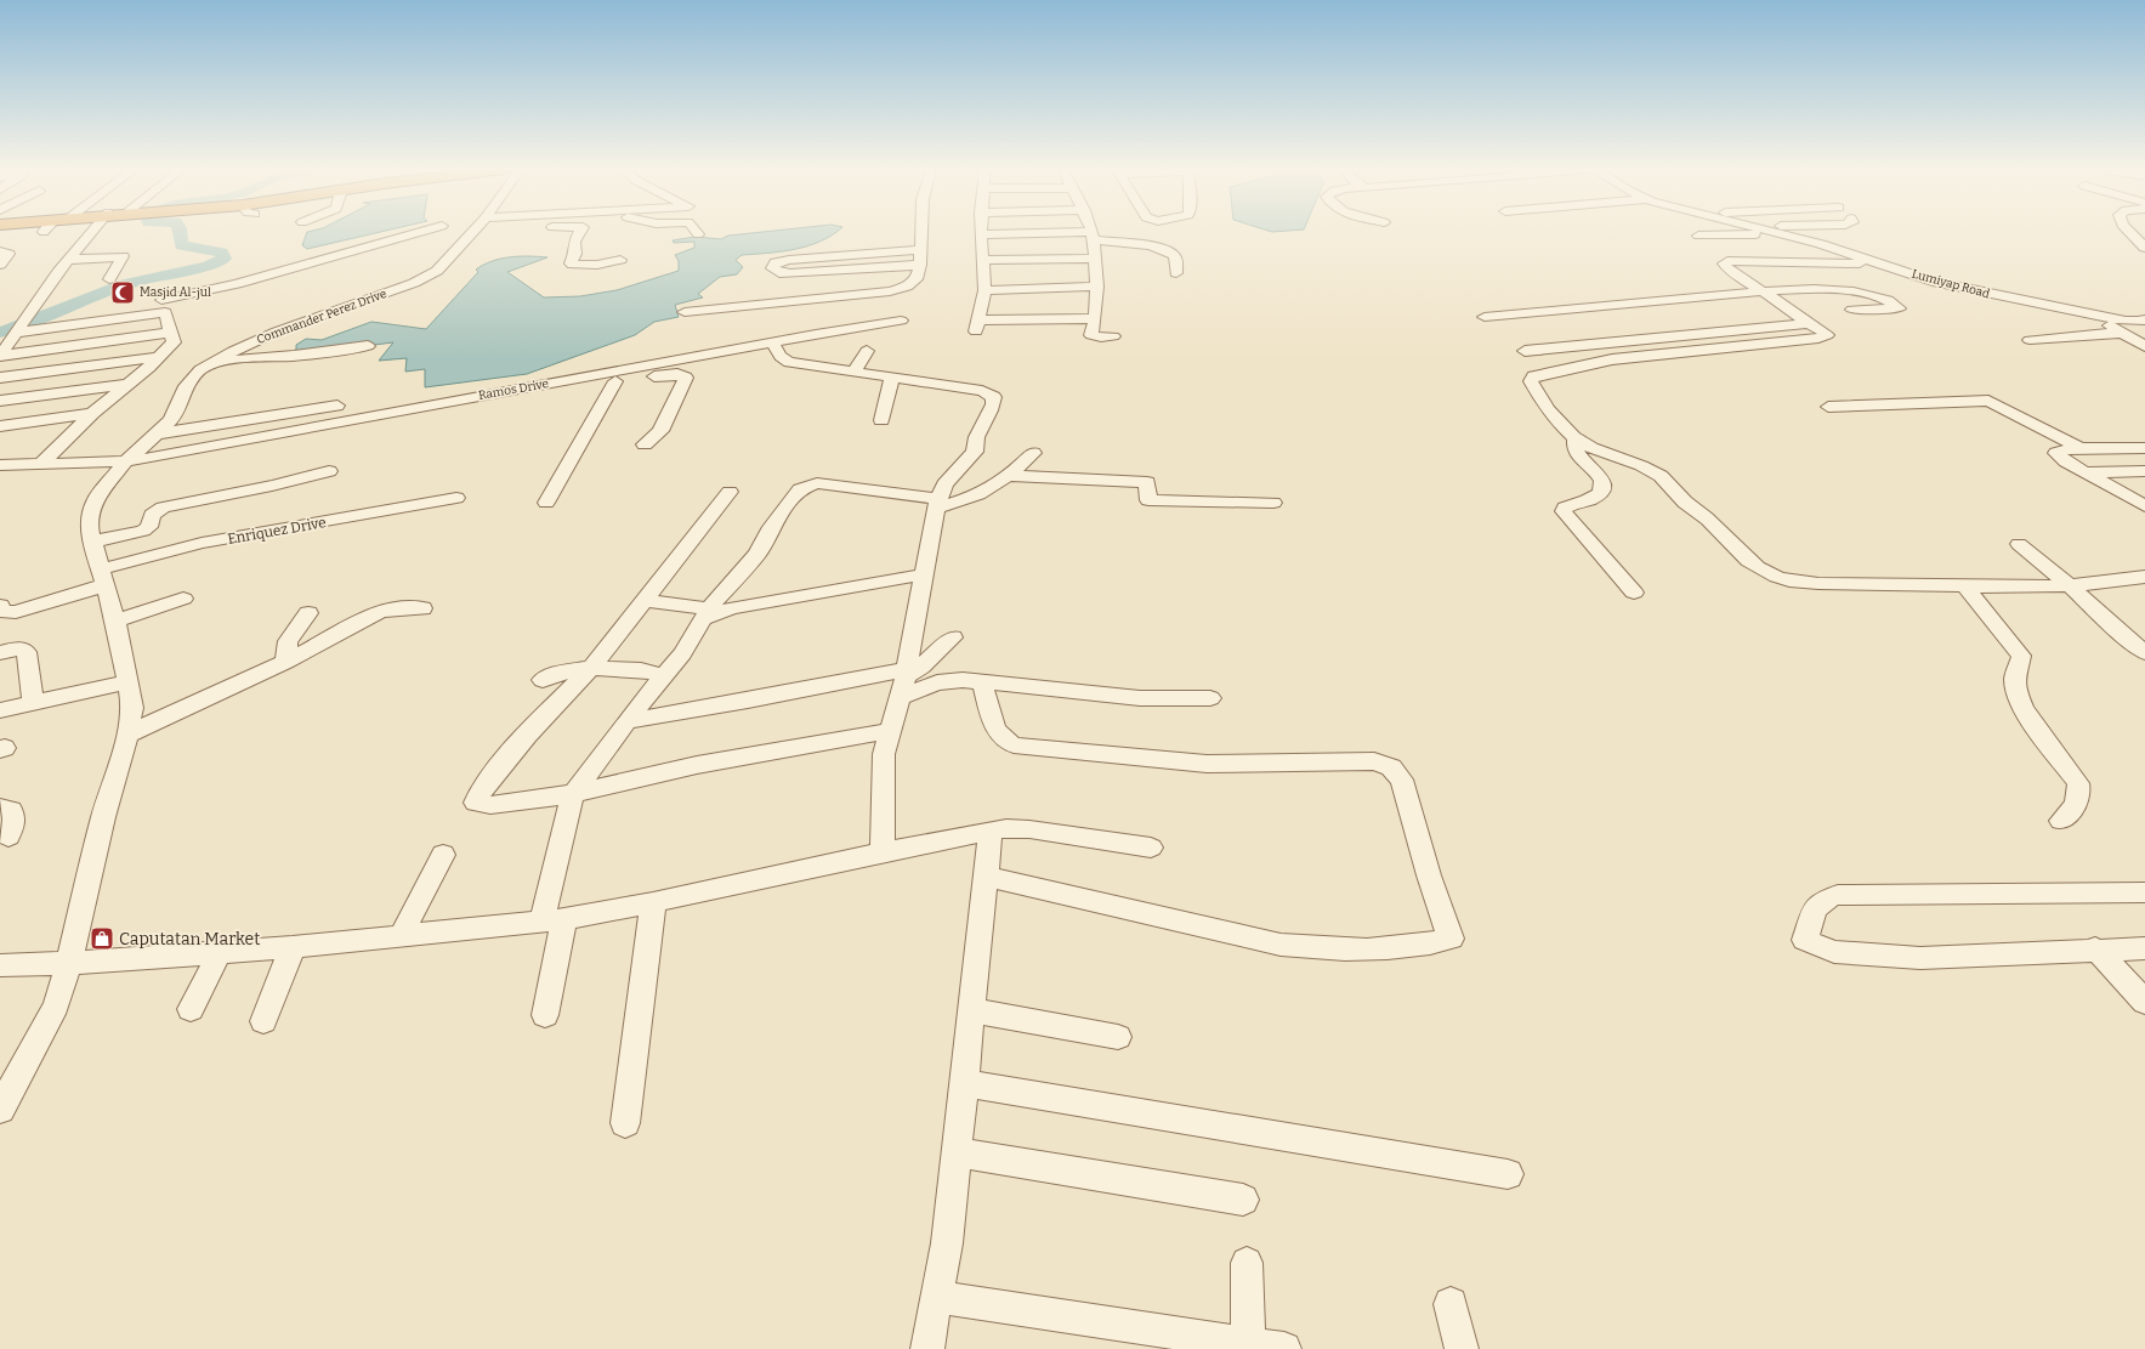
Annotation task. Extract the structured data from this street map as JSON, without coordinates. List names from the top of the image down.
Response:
{
  "streets": {
    "street": [
      "Lumiyap Road",
      "Commander Perez Drive",
      "Ramos Drive",
      "Enriquez Drive"
    ]
  },
  "crossings": [
    ["Commander Perez Drive", "Ramos Drive"],
    ["Commander Perez Drive", "Enriquez Drive"]
  ],
  "places": {
    "mosque": ["Masjid Al-jul"],
    "shop": ["Caputatan Market"]
  }
}
